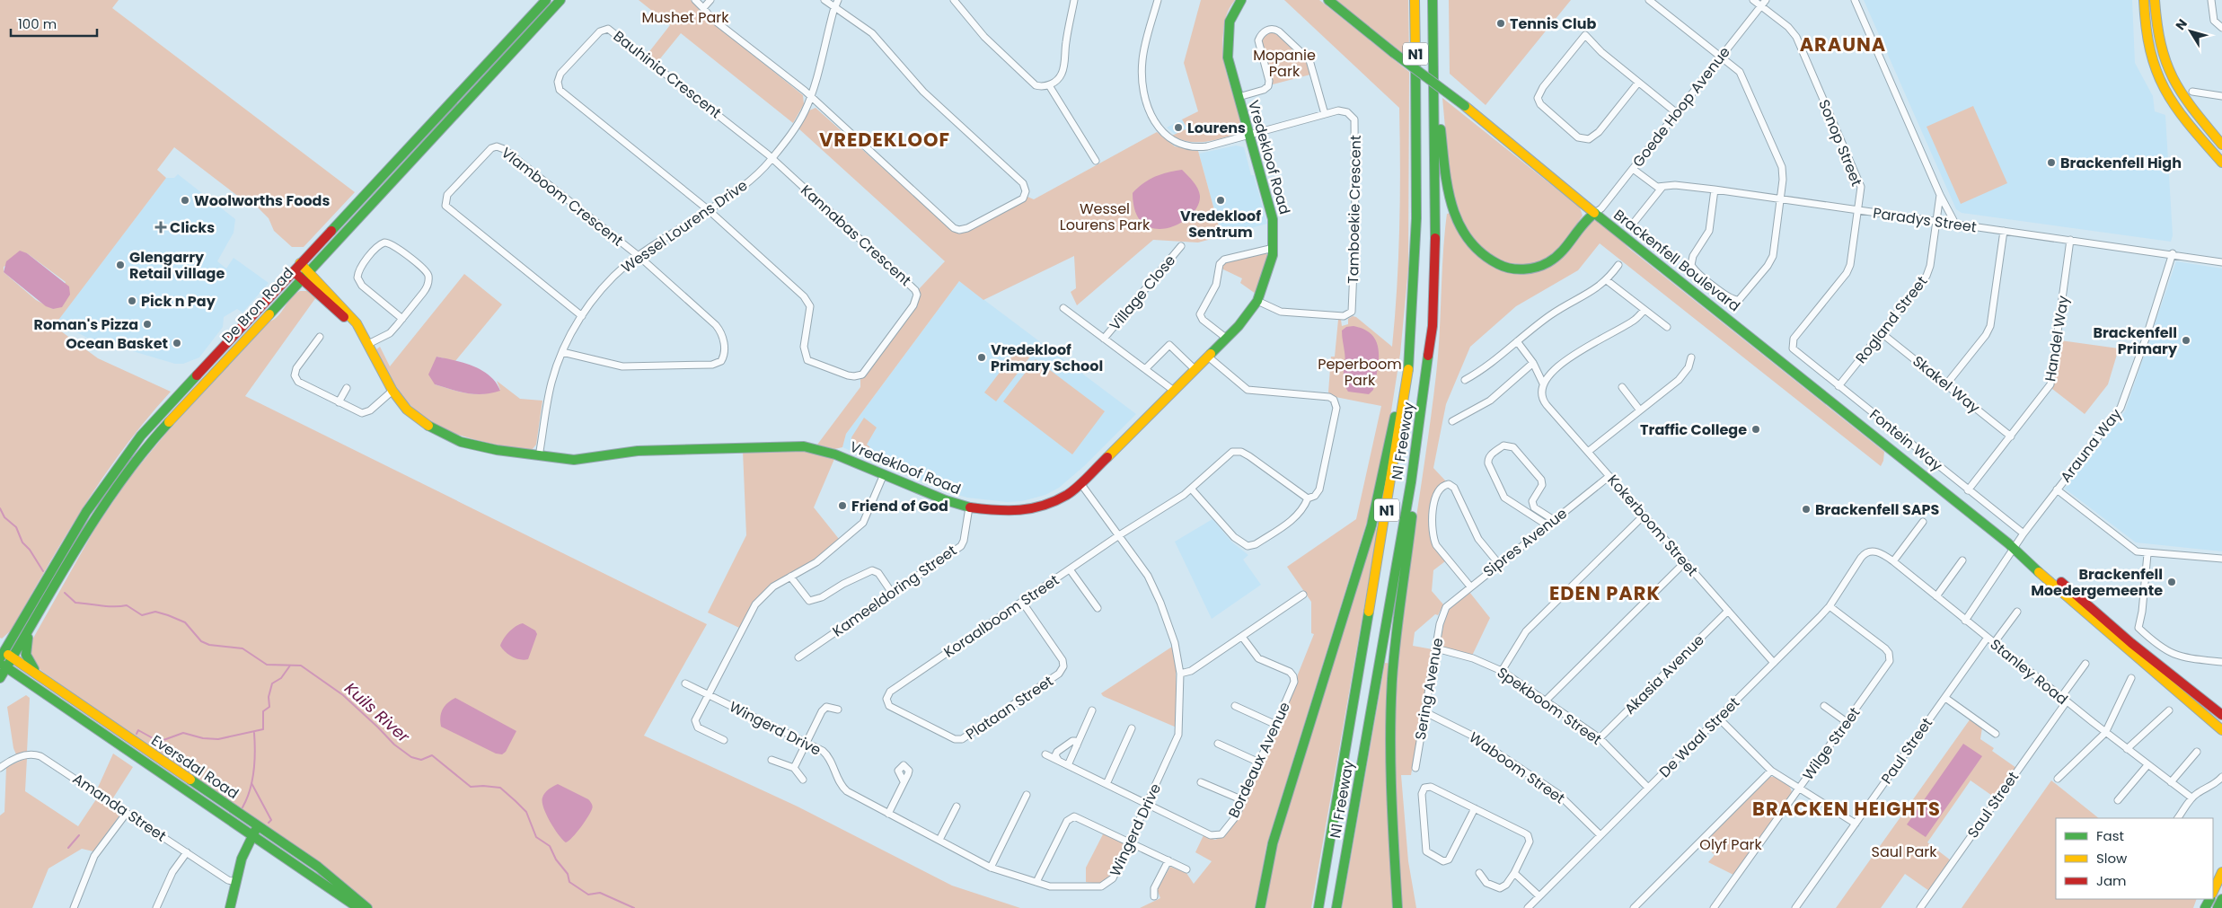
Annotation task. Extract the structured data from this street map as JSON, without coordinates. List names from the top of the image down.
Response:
{
  "streets": {
    "main road": [
      "N1",
      "Vredekloof Road",
      "Brackenfell Boulevard",
      "De Bron Road",
      "N1 Freeway",
      "Eversdal Road"
    ],
    "street": [
      "Bauhinia Crescent",
      "Goede Hoop Avenue",
      "Sonop Street",
      "Vlamboom Crescent",
      "Tamboekie Crescent",
      "Paradys Street",
      "Wessel Lourens Drive",
      "Kannabas Crescent",
      "Village Close",
      "Rogland Street",
      "Handel Way",
      "Skakel Way",
      "Fontein Way",
      "Arauna Way",
      "Kokerboom Street",
      "Sipres Avenue",
      "Kameeldoring Street",
      "Koraalboom Street",
      "Stanley Road",
      "Akasia Avenue",
      "Sering Avenue",
      "Spekboom Street",
      "Plataan Street",
      "Wingerd Drive",
      "De Waal Street",
      "Wilge Street",
      "Paul Street",
      "Bordeaux Avenue",
      "Waboom Street",
      "Saul Street",
      "Amanda Street"
    ]
  },
  "crossings": [
    ["Bauhinia Crescent", "Wessel Lourens Drive"],
    ["Bauhinia Crescent", "Kannabas Crescent"],
    ["Goede Hoop Avenue", "Sonop Street"],
    ["Goede Hoop Avenue", "Paradys Street"],
    ["Goede Hoop Avenue", "Brackenfell Boulevard"],
    ["Sonop Street", "Paradys Street"],
    ["Sonop Street", "Fontein Way"],
    ["Vredekloof Road", "Tamboekie Crescent"],
    ["Vredekloof Road", "Wessel Lourens Drive"],
    ["Vredekloof Road", "De Bron Road"],
    ["Vredekloof Road", "Kameeldoring Street"],
    ["Vredekloof Road", "Wingerd Drive"],
    ["Vlamboom Crescent", "Wessel Lourens Drive"],
    ["Paradys Street", "Rogland Street"],
    ["Paradys Street", "Handel Way"],
    ["Paradys Street", "Arauna Way"],
    ["Wessel Lourens Drive", "Kannabas Crescent"],
    ["Brackenfell Boulevard", "Arauna Way"],
    ["De Bron Road", "Eversdal Road"],
    ["Rogland Street", "Skakel Way"],
    ["Rogland Street", "Fontein Way"],
    ["Handel Way", "Skakel Way"],
    ["Handel Way", "Fontein Way"],
    ["Fontein Way", "Arauna Way"],
    ["Kokerboom Street", "Sipres Avenue"],
    ["Kokerboom Street", "Akasia Avenue"],
    ["Kokerboom Street", "De Waal Street"],
    ["Sipres Avenue", "Sering Avenue"],
    ["Koraalboom Street", "Plataan Street"],
    ["Koraalboom Street", "Wingerd Drive"],
    ["Stanley Road", "De Waal Street"],
    ["Stanley Road", "Paul Street"],
    ["Stanley Road", "Saul Street"],
    ["Akasia Avenue", "Spekboom Street"],
    ["Sering Avenue", "Spekboom Street"],
    ["Sering Avenue", "Waboom Street"],
    ["Spekboom Street", "De Waal Street"],
    ["Wingerd Drive", "Bordeaux Avenue"],
    ["De Waal Street", "Wilge Street"],
    ["De Waal Street", "Waboom Street"]
  ],
  "districts": [
    "ARAUNA",
    "VREDEKLOOF",
    "EDEN PARK",
    "BRACKEN HEIGHTS"
  ],
  "water": ["Kuils River"],
  "parks": [
    "Mushet Park",
    "Mopanie Park",
    "Wessel Lourens Park",
    "Peperboom Park",
    "Olyf Park",
    "Saul Park"
  ],
  "places": {
    "other": [
      "Tennis Club",
      "Lourens",
      "Brackenfell High",
      "Woolworths Foods",
      "Vredekloof Sentrum",
      "Glengarry Retail village",
      "Pick n Pay",
      "Roman's Pizza",
      "Brackenfell Primary",
      "Ocean Basket",
      "Vredekloof Primary School",
      "Traffic College",
      "Friend of God",
      "Brackenfell SAPS",
      "Brackenfell Moedergemeente"
    ],
    "health": ["Clicks"]
  },
  "legend": ["Fast", "Slow", "Jam"],
  "scale_bar": "100 m",
  "north": "top left"
}
